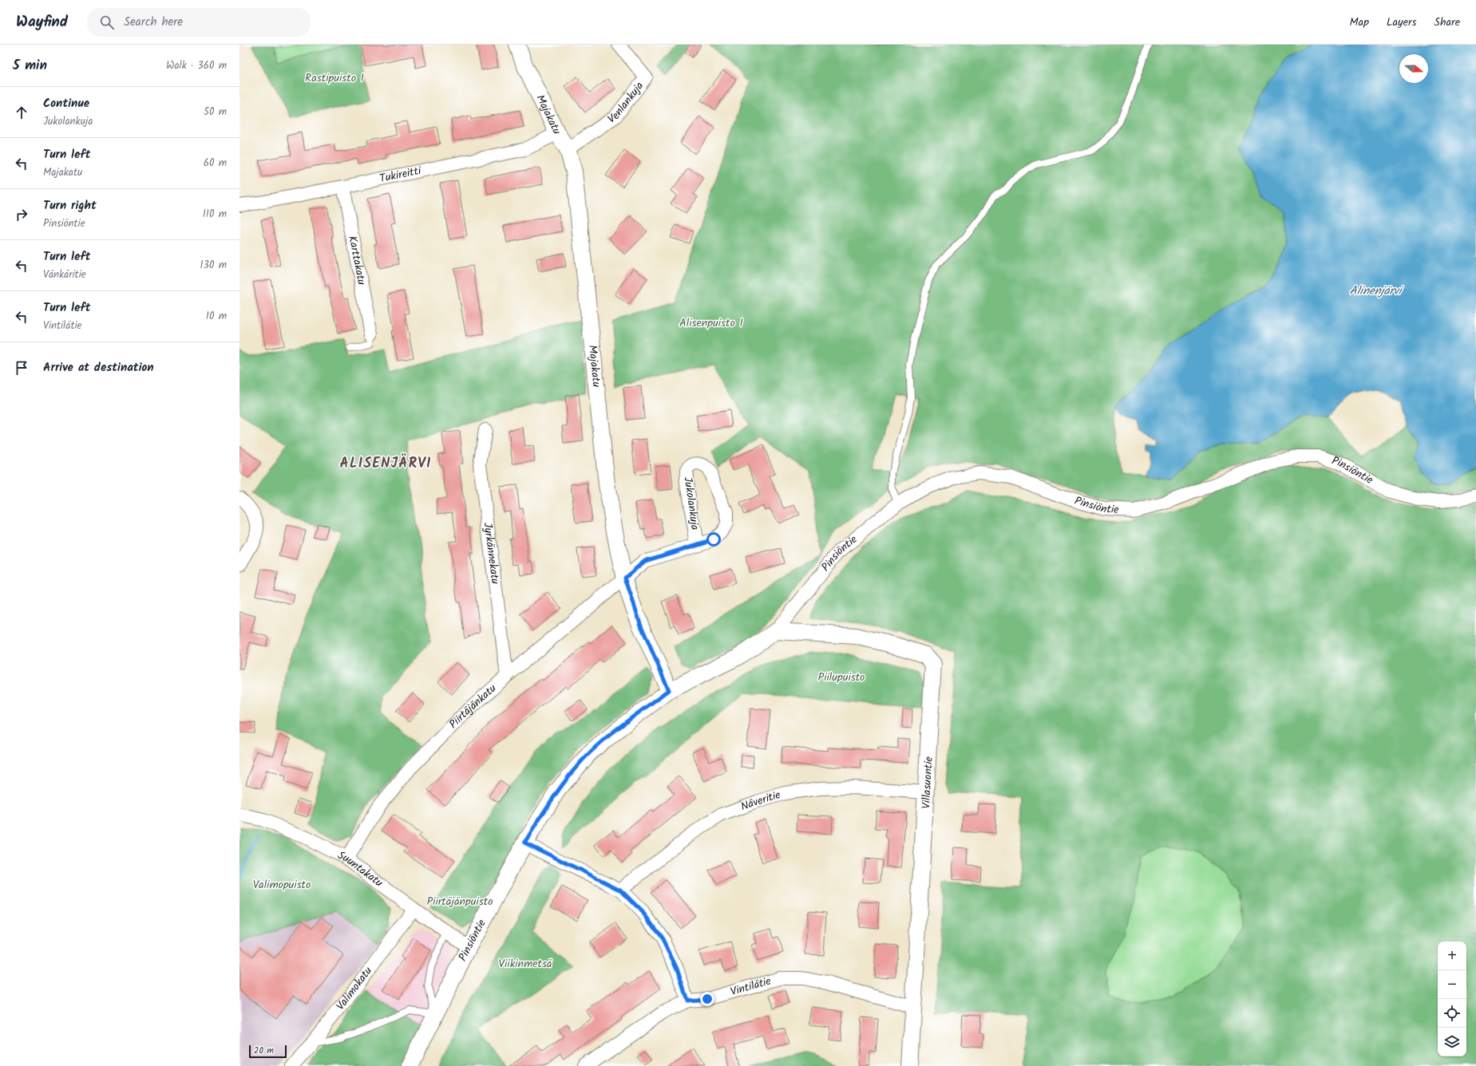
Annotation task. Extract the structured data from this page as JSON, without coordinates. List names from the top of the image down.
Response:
{
  "streets": {
    "street": [
      "Venlankuja",
      "Majakatu",
      "Tukireitti",
      "Karttakatu",
      "Pinsiöntie",
      "Jukolankuja",
      "Jyrkännekatu",
      "Piirtäjänkatu",
      "Villasuontie",
      "Näveritie",
      "Suuntakatu",
      "Vintilätie",
      "Valimokatu"
    ]
  },
  "crossings": [
    ["Venlankuja", "Majakatu"],
    ["Majakatu", "Tukireitti"],
    ["Majakatu", "Pinsiöntie"],
    ["Majakatu", "Jukolankuja"],
    ["Majakatu", "Piirtäjänkatu"],
    ["Tukireitti", "Karttakatu"],
    ["Pinsiöntie", "Villasuontie"],
    ["Pinsiöntie", "Suuntakatu"],
    ["Jukolankuja", "Piirtäjänkatu"],
    ["Jyrkännekatu", "Piirtäjänkatu"],
    ["Piirtäjänkatu", "Suuntakatu"],
    ["Villasuontie", "Näveritie"],
    ["Villasuontie", "Vintilätie"],
    ["Suuntakatu", "Valimokatu"]
  ],
  "districts": ["ALISENJÄRVI"],
  "water": ["Alinenjärvi"],
  "parks": [
    "Rastipuisto I",
    "Alisenpuisto I",
    "Piilupuisto",
    "Valimopuisto",
    "Piirtäjänpuisto",
    "Viikinmetsä"
  ],
  "scale_bar": "20 m",
  "north": "right",
  "page": {
    "header": "Wayfind",
    "search": "Search here",
    "nav": ["Map", "Layers", "Share"],
    "heading": ["5 min", "Walk · 360 m"],
    "list": [
      ["Continue", "Jukolankuja", "50 m"],
      ["Turn left", "Majakatu", "60 m"],
      ["Turn right", "Pinsiöntie", "110 m"],
      ["Turn left", "Vänkäritie", "130 m"],
      ["Turn left", "Vintilätie", "10 m"],
      "Arrive at destination"
    ],
    "map_buttons": ["+", "−"],
    "scale": "20 m"
  }
}
